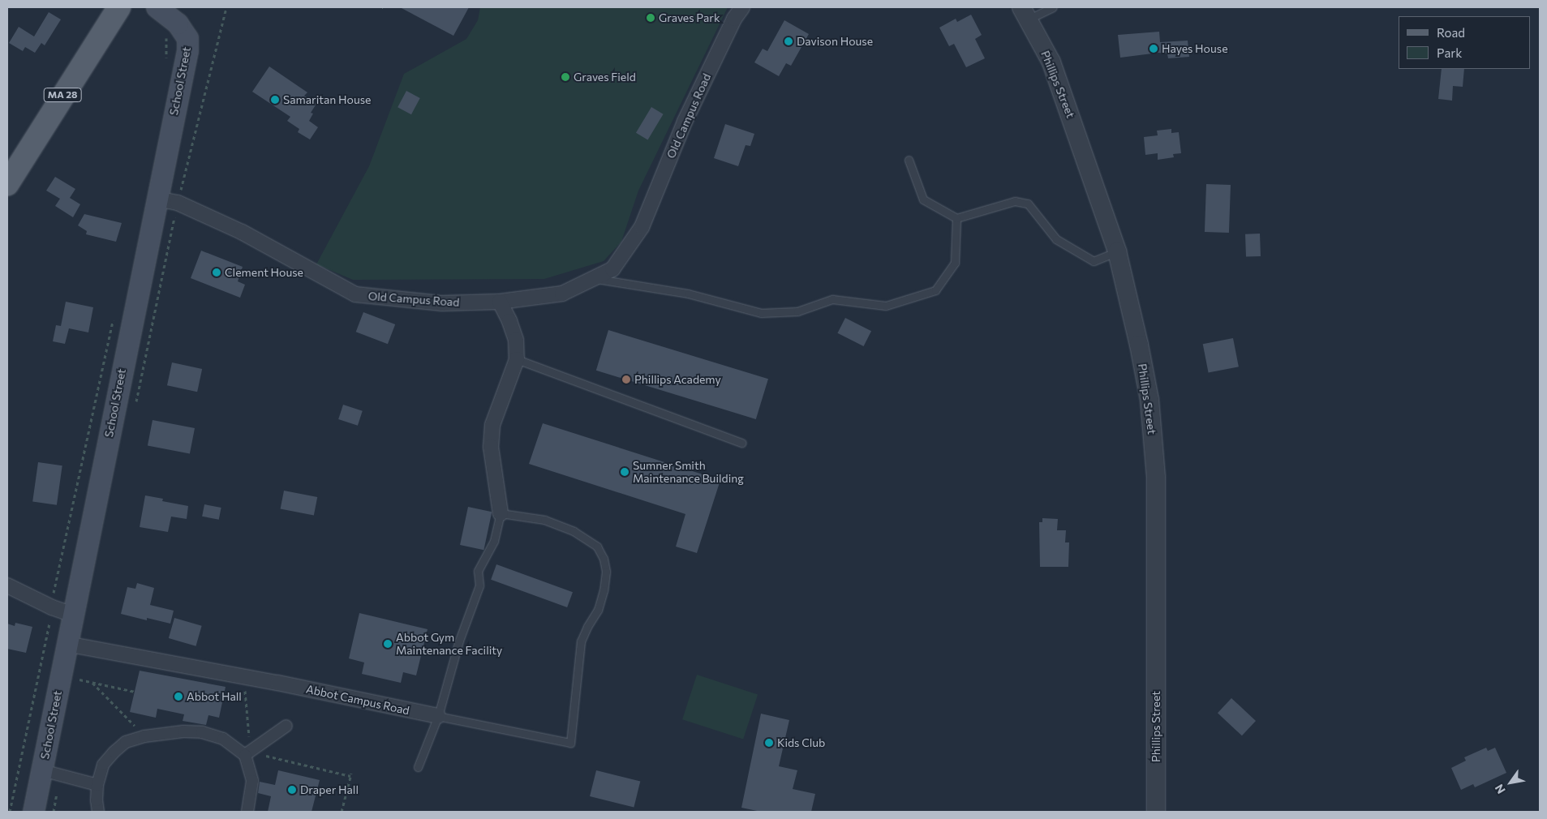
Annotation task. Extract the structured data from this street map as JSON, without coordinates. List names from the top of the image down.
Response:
{
  "streets": {
    "main road": ["School Street", "MA 28"],
    "street": ["Phillips Street", "Old Campus Road", "Abbot Campus Road"]
  },
  "crossings": [
    ["School Street", "Old Campus Road"],
    ["School Street", "Abbot Campus Road"]
  ],
  "places": [
    "Graves Park",
    "Davison House",
    "Hayes House",
    "Graves Field",
    "Samaritan House",
    "Clement House",
    "Phillips Academy",
    "Sumner Smith Maintenance Building",
    "Abbot Gym Maintenance Facility",
    "Abbot Hall",
    "Kids Club",
    "Draper Hall"
  ],
  "legend": ["Road", "Park"],
  "north": "bottom left"
}
